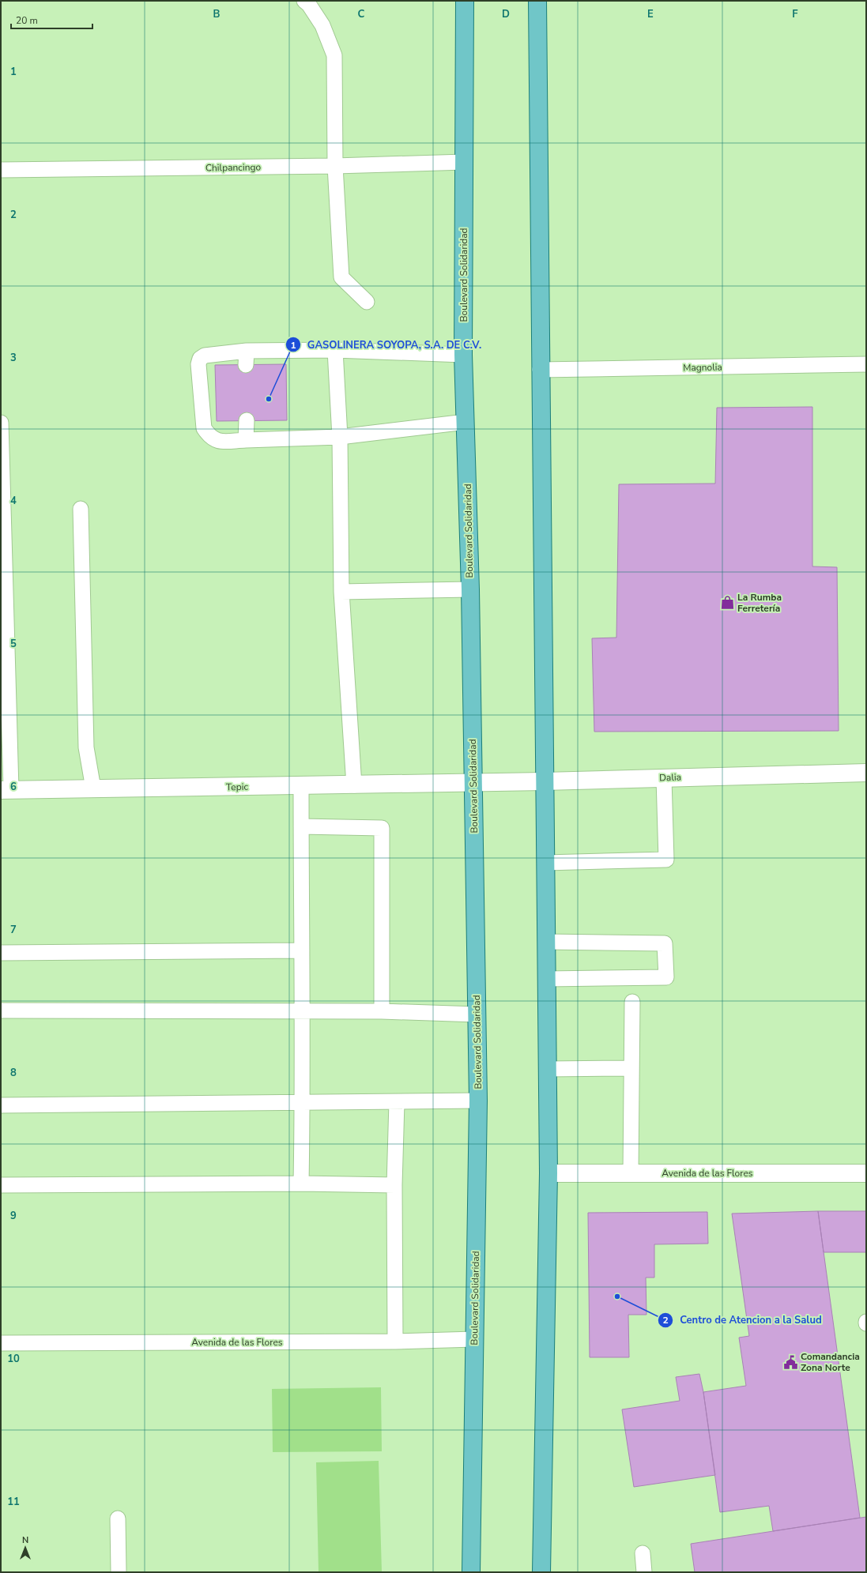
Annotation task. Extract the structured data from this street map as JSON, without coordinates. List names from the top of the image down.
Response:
{
  "streets": {
    "main road": ["Boulevard Solidaridad"],
    "street": ["Dalia", "Tepic", "Avenida de las Flores"],
    "lane": ["Chilpancingo", "Magnolia"]
  },
  "crossings": [
    ["Chilpancingo", "Boulevard Solidaridad"],
    ["Boulevard Solidaridad", "Dalia"],
    ["Boulevard Solidaridad", "Tepic"],
    ["Boulevard Solidaridad", "Avenida de las Flores"],
    ["Dalia", "Tepic"]
  ],
  "places": {
    "other": ["GASOLINERA SOYOPA, S.A. DE C.V.", "Centro de Atencion a la Salud"],
    "shop": ["La Rumba Ferretería"],
    "public building": ["Comandancia Zona Norte"]
  },
  "scale_bar": "20 m",
  "north": "top",
  "grid": {
    "columns": [
      "B",
      "C",
      "D",
      "E",
      "F"
    ],
    "rows": [
      "1",
      "2",
      "3",
      "4",
      "5",
      "6",
      "7",
      "8",
      "9",
      "10",
      "11"
    ]
  }
}
